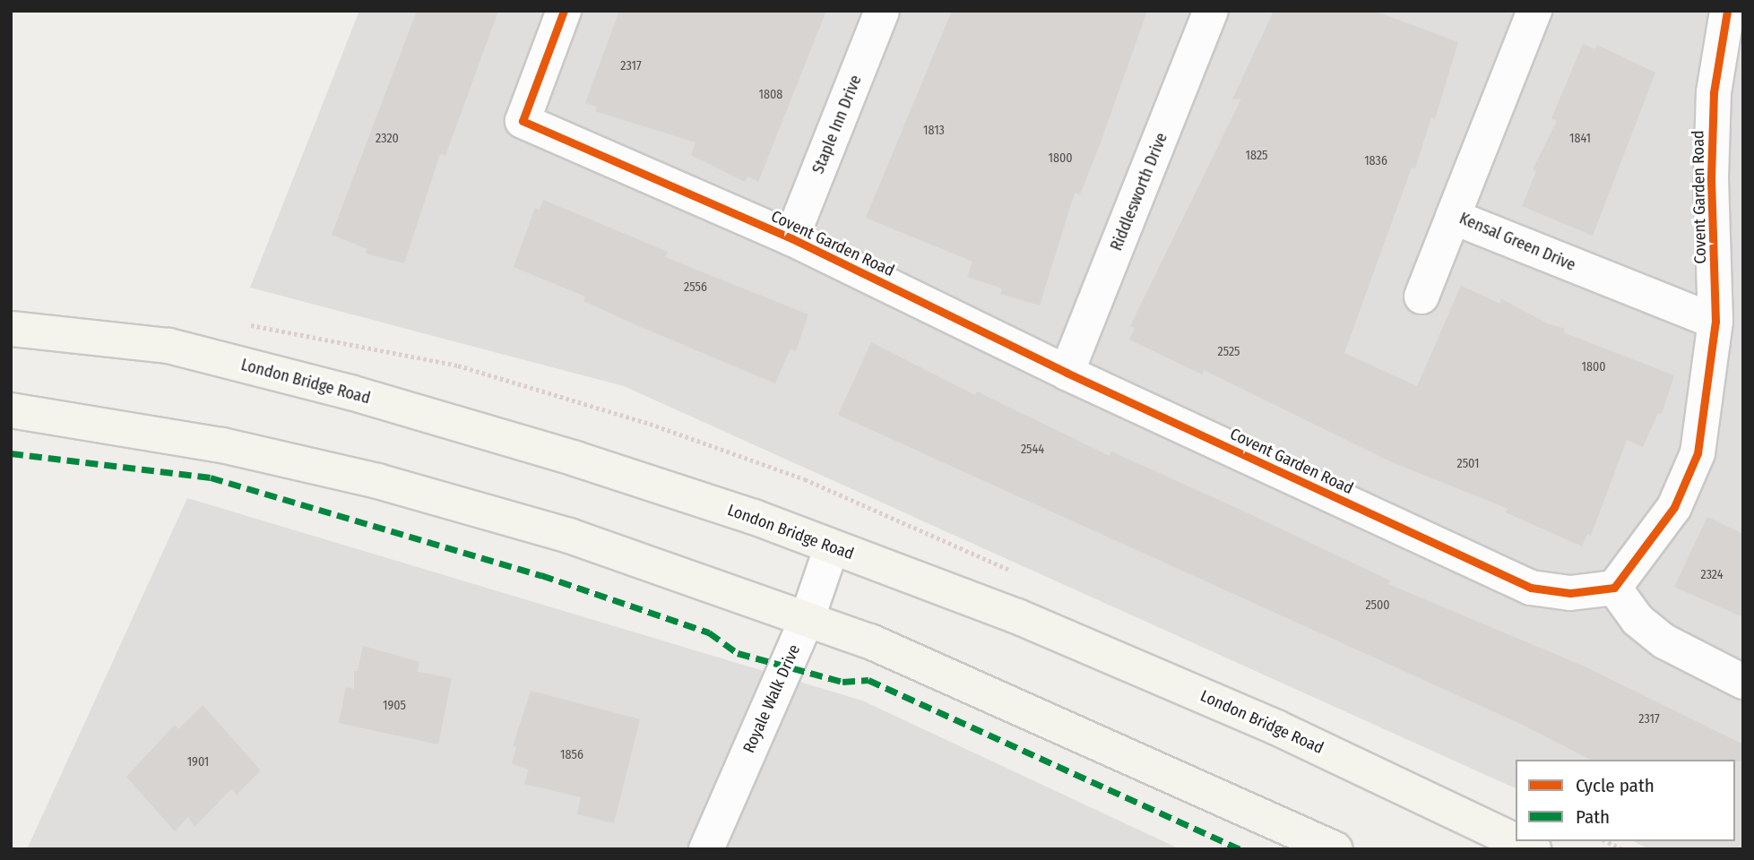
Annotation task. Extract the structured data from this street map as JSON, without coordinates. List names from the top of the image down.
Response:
{
  "streets": {
    "main road": ["London Bridge Road"],
    "street": [
      "Staple Inn Drive",
      "Riddlesworth Drive",
      "Covent Garden Road",
      "Kensal Green Drive",
      "Royale Walk Drive"
    ]
  },
  "crossings": [
    ["Staple Inn Drive", "Covent Garden Road"],
    ["Riddlesworth Drive", "Covent Garden Road"],
    ["Covent Garden Road", "Kensal Green Drive"],
    ["London Bridge Road", "Royale Walk Drive"]
  ],
  "house_numbers": [
    "2317",
    "1808",
    "1813",
    "2320",
    "1841",
    "1825",
    "1800",
    "1836",
    "2556",
    "2525",
    "1800",
    "2544",
    "2501",
    "2324",
    "2500",
    "1905",
    "2317",
    "1856",
    "1901"
  ],
  "legend": ["Cycle path", "Path"]
}
